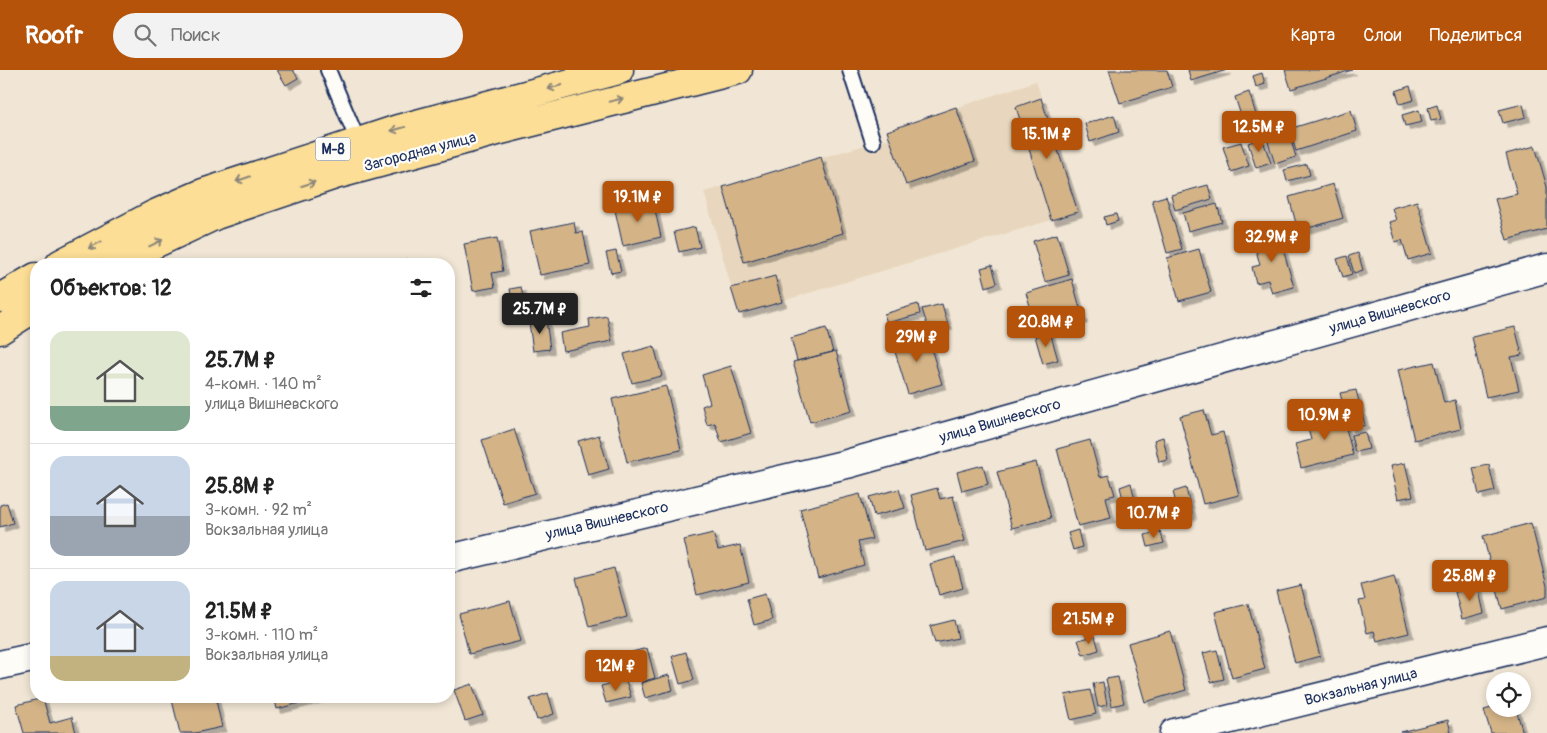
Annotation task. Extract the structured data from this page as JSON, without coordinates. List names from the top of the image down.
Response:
{
  "streets": {
    "highway": ["М-8", "Загородная улица"],
    "street": ["улица Вишневского", "Вокзальная улица"]
  },
  "page": {
    "header": "Roofr",
    "search": "Поиск",
    "nav": ["Карта", "Слои", "Поделиться"],
    "price": [
      "12.5M ₽",
      "15.1M ₽",
      "19.1M ₽",
      "32.9M ₽",
      "25.7M ₽",
      "20.8M ₽",
      "29M ₽",
      "10.9M ₽",
      "10.7M ₽",
      "25.8M ₽",
      "21.5M ₽",
      "12M ₽"
    ],
    "heading": "Объектов: 12",
    "list": [
      {
        "name": "25.7M ₽",
        "note": "4-комн. · 140 m² · улица Вишневского"
      },
      {
        "name": "25.8M ₽",
        "note": "3-комн. · 92 m² · Вокзальная улица"
      },
      {
        "name": "21.5M ₽",
        "note": "3-комн. · 110 m² · Вокзальная улица"
      }
    ]
  }
}
